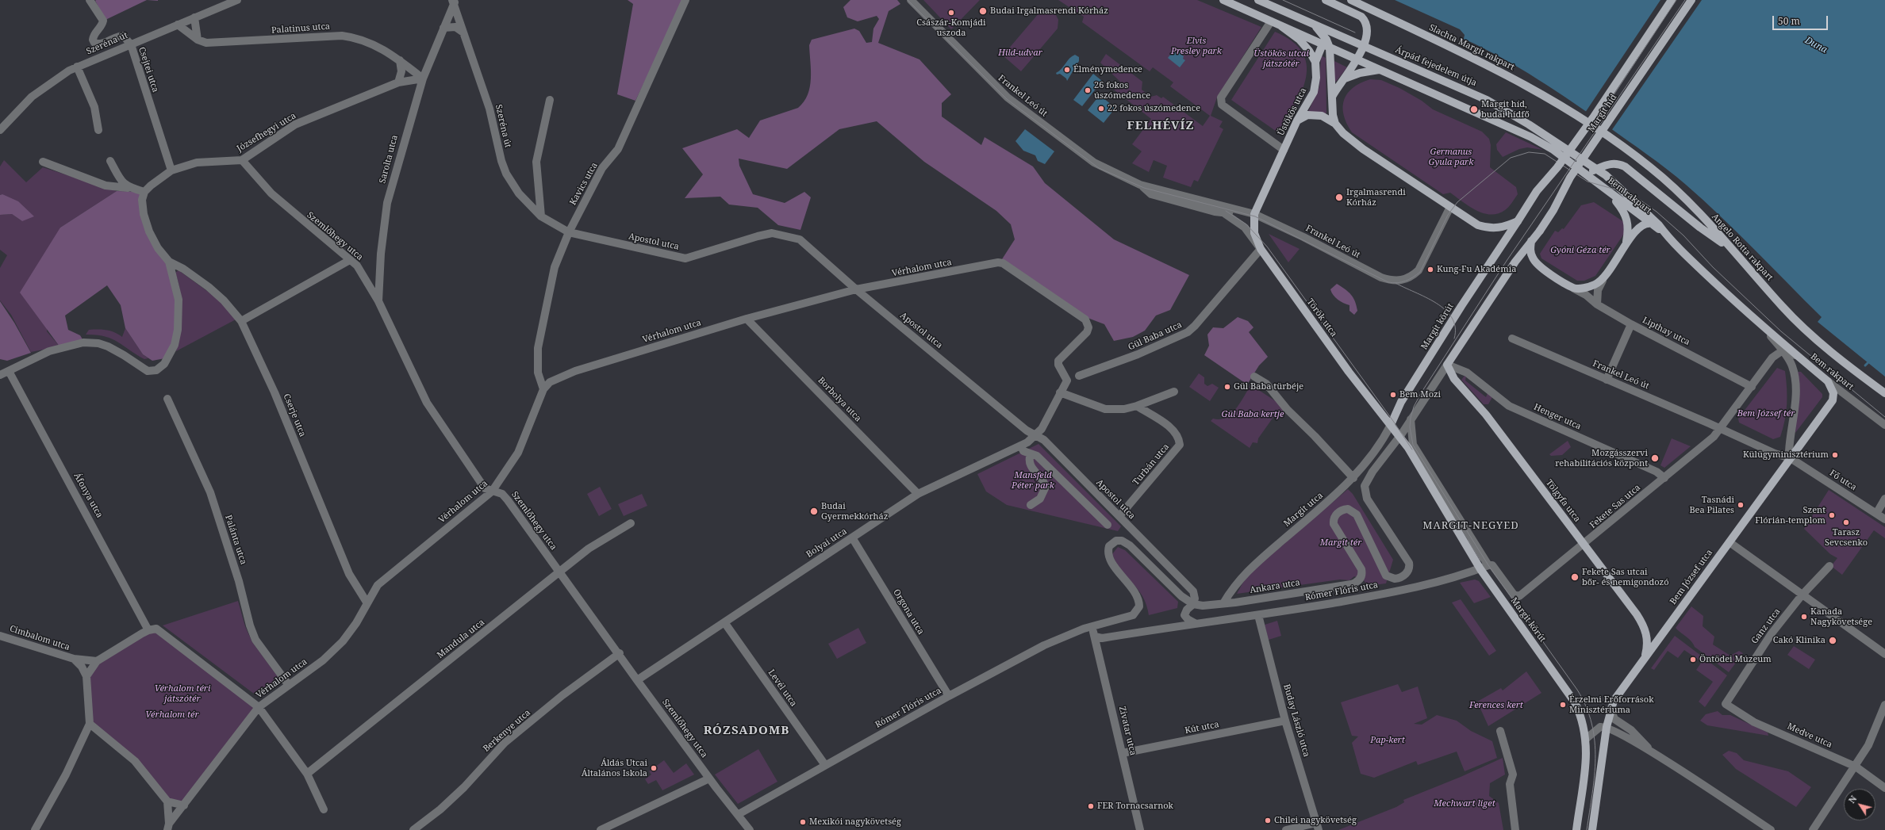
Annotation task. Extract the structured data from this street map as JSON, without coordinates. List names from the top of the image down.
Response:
{
  "streets": {
    "main road": [
      "Slachta Margit rakpart",
      "Árpád fejedelem útja",
      "Üstökös utca",
      "Margit híd",
      "Bem rakpart",
      "Angelo Rotta rakpart",
      "Török utca",
      "Margit körút",
      "Tölgyfa utca",
      "Bem József utca"
    ],
    "street": [
      "Palatinus utca",
      "Szeréna út",
      "Csejtei utca",
      "Frankel Leó út",
      "Józsefhegyi utca",
      "Sarolta utca",
      "Kavics utca",
      "Szemlőhegy utca",
      "Apostol utca",
      "Vérhalom utca",
      "Lipthay utca",
      "Gül Baba utca",
      "Borbolya utca",
      "Cserje utca",
      "Henger utca",
      "Turbán utca",
      "Fő utca",
      "Áfonya utca",
      "Fekete Sas utca",
      "Margit utca",
      "Palánta utca",
      "Bolyai utca",
      "Ankara utca",
      "Rómer Flóris utca",
      "Orgona utca",
      "Ganz utca",
      "Cimbalom utca",
      "Mandula utca",
      "Levél utca",
      "Buday László utca",
      "Kút utca",
      "Berkenye utca",
      "Zivatar utca",
      "Medve utca"
    ]
  },
  "crossings": [
    ["Palatinus utca", "Szeréna út"],
    ["Palatinus utca", "Józsefhegyi utca"],
    ["Palatinus utca", "Sarolta utca"],
    ["Szeréna út", "Csejtei utca"],
    ["Szeréna út", "Sarolta utca"],
    ["Szeréna út", "Kavics utca"],
    ["Szeréna út", "Apostol utca"],
    ["Slachta Margit rakpart", "Angelo Rotta rakpart"],
    ["Árpád fejedelem útja", "Bem rakpart"],
    ["Csejtei utca", "Józsefhegyi utca"],
    ["Frankel Leó út", "Üstökös utca"],
    ["Frankel Leó út", "Török utca"],
    ["Frankel Leó út", "Gül Baba utca"],
    ["Frankel Leó út", "Fekete Sas utca"],
    ["Üstökös utca", "Török utca"],
    ["Margit híd", "Margit körút"],
    ["Józsefhegyi utca", "Sarolta utca"],
    ["Józsefhegyi utca", "Szemlőhegy utca"],
    ["Sarolta utca", "Szemlőhegy utca"],
    ["Kavics utca", "Apostol utca"],
    ["Kavics utca", "Vérhalom utca"],
    ["Szemlőhegy utca", "Vérhalom utca"],
    ["Szemlőhegy utca", "Bolyai utca"],
    ["Szemlőhegy utca", "Rómer Flóris utca"],
    ["Szemlőhegy utca", "Mandula utca"],
    ["Szemlőhegy utca", "Berkenye utca"],
    ["Apostol utca", "Vérhalom utca"],
    ["Apostol utca", "Turbán utca"],
    ["Apostol utca", "Bolyai utca"],
    ["Apostol utca", "Ankara utca"],
    ["Vérhalom utca", "Borbolya utca"],
    ["Vérhalom utca", "Cserje utca"],
    ["Vérhalom utca", "Palánta utca"],
    ["Vérhalom utca", "Bolyai utca"],
    ["Török utca", "Margit körút"],
    ["Török utca", "Gül Baba utca"],
    ["Török utca", "Margit utca"],
    ["Margit körút", "Fekete Sas utca"],
    ["Margit körút", "Margit utca"],
    ["Margit körút", "Ankara utca"],
    ["Margit körút", "Rómer Flóris utca"],
    ["Borbolya utca", "Bolyai utca"],
    ["Henger utca", "Tölgyfa utca"],
    ["Henger utca", "Fekete Sas utca"],
    ["Fő utca", "Bem József utca"],
    ["Tölgyfa utca", "Fekete Sas utca"],
    ["Tölgyfa utca", "Bem József utca"],
    ["Margit utca", "Ankara utca"],
    ["Bolyai utca", "Orgona utca"],
    ["Bolyai utca", "Levél utca"],
    ["Ankara utca", "Rómer Flóris utca"],
    ["Rómer Flóris utca", "Orgona utca"],
    ["Rómer Flóris utca", "Levél utca"],
    ["Rómer Flóris utca", "Buday László utca"],
    ["Rómer Flóris utca", "Zivatar utca"],
    ["Ganz utca", "Medve utca"],
    ["Buday László utca", "Kút utca"],
    ["Kút utca", "Zivatar utca"]
  ],
  "districts": ["FELHÉVÍZ", "MARGIT-NEGYED", "RÓZSADOMB"],
  "water": ["Duna"],
  "parks": [
    "Elvis Presley park",
    "Hild-udvar",
    "Üstökös utcai játszótér",
    "Germanus Gyula park",
    "Gyóni Géza tér",
    "Bem József tér",
    "Gül Baba kertje",
    "Mansfeld Péter park",
    "Margit tér",
    "Vérhalom téri játszótér",
    "Ferences kert",
    "Vérhalom tér",
    "Pap-kert",
    "Mechwart liget"
  ],
  "places": [
    "Budai Irgalmasrendi Kórház",
    "Császár-Komjádi uszoda",
    "Élménymedence",
    "26 fokos úszómedence",
    "22 fokos úszómedence",
    "Margit híd, budai hídfő",
    "Irgalmasrendi Kórház",
    "Kung-Fu Akadémia",
    "Gül Baba türbéje",
    "Bem Mozi",
    "Külügyminisztérium",
    "Mozgásszervi rehabilitációs központ",
    "Tasnádi Bea Pilates",
    "Budai Gyermekkórház",
    "Szent Flórián-templom",
    "Tarasz Sevcsenko",
    "Fekete Sas utcai bőr- és nemigondozó",
    "Kanada Nagykövetsége",
    "Cakó Klinika",
    "Öntödei Múzeum",
    "Érzelmi Erőforrások Minisztériuma",
    "Áldás Utcai Általános Iskola",
    "FER Tornacsarnok",
    "Chilei nagykövetség",
    "Mexikói nagykövetség"
  ],
  "scale_bar": "50 m",
  "north": "top left"
}
